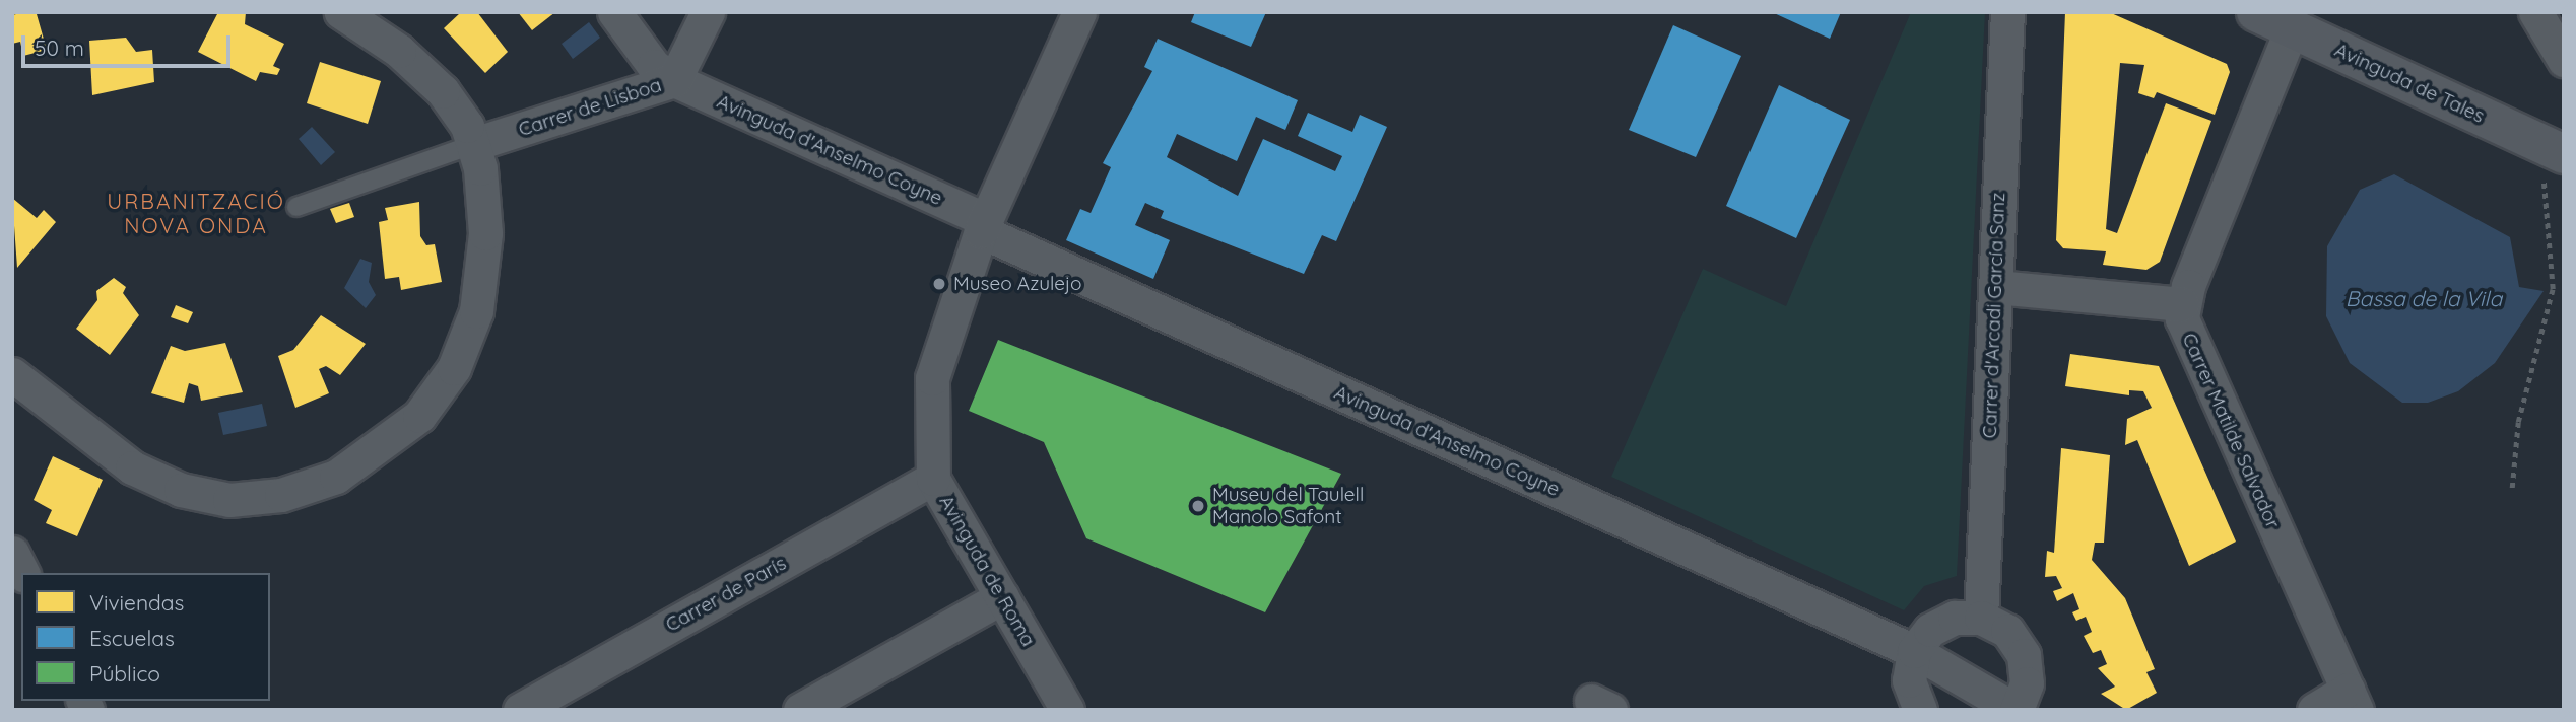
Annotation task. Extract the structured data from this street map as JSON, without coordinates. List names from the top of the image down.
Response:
{
  "streets": {
    "main road": ["Avinguda de Tales"],
    "street": [
      "Carrer de Lisboa",
      "Avinguda d'Anselmo Coyne",
      "Carrer d'Arcadi García Sanz",
      "Carrer Matilde Salvador",
      "Avinguda de Roma",
      "Carrer de París"
    ]
  },
  "crossings": [
    ["Carrer de Lisboa", "Avinguda d'Anselmo Coyne"],
    ["Avinguda d'Anselmo Coyne", "Carrer d'Arcadi García Sanz"],
    ["Avinguda d'Anselmo Coyne", "Avinguda de Roma"],
    ["Avinguda de Roma", "Carrer de París"]
  ],
  "districts": ["URBANITZACIÓ NOVA ONDA"],
  "water": ["Bassa de la Vila"],
  "places": ["Museo Azulejo", "Museu del Taulell Manolo Safont"],
  "legend": ["Viviendas", "Escuelas", "Público"],
  "scale_bar": "50 m"
}
